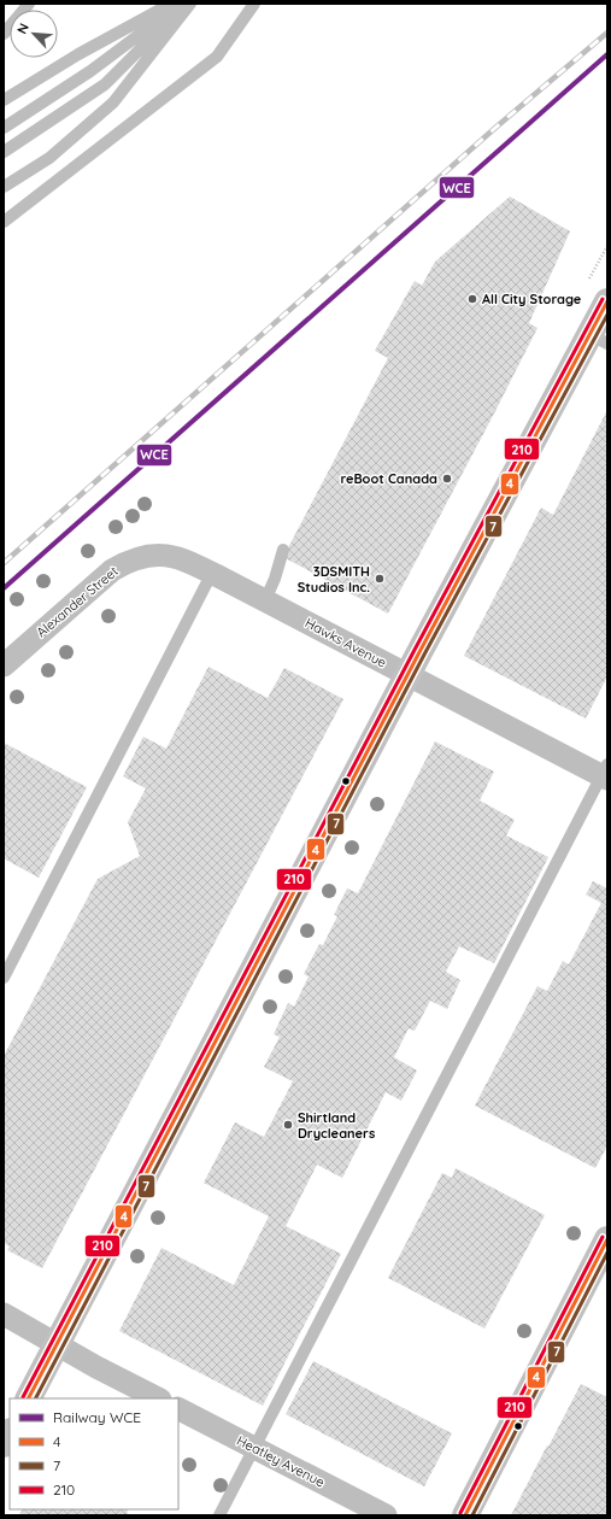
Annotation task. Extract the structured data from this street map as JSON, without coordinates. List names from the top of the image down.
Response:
{
  "streets": {
    "street": ["Alexander Street", "Hawks Avenue", "Heatley Avenue"]
  },
  "crossings": [
    ["Alexander Street", "Hawks Avenue"]
  ],
  "places": [
    "All City Storage",
    "reBoot Canada",
    "3DSMITH Studios Inc.",
    "Shirtland Drycleaners"
  ],
  "lines": [
    "rail line WCE",
    "transit line 210",
    "transit line 4",
    "transit line 7"
  ],
  "legend": [
    "Railway WCE",
    "4",
    "7",
    "210"
  ],
  "north": "top left"
}
